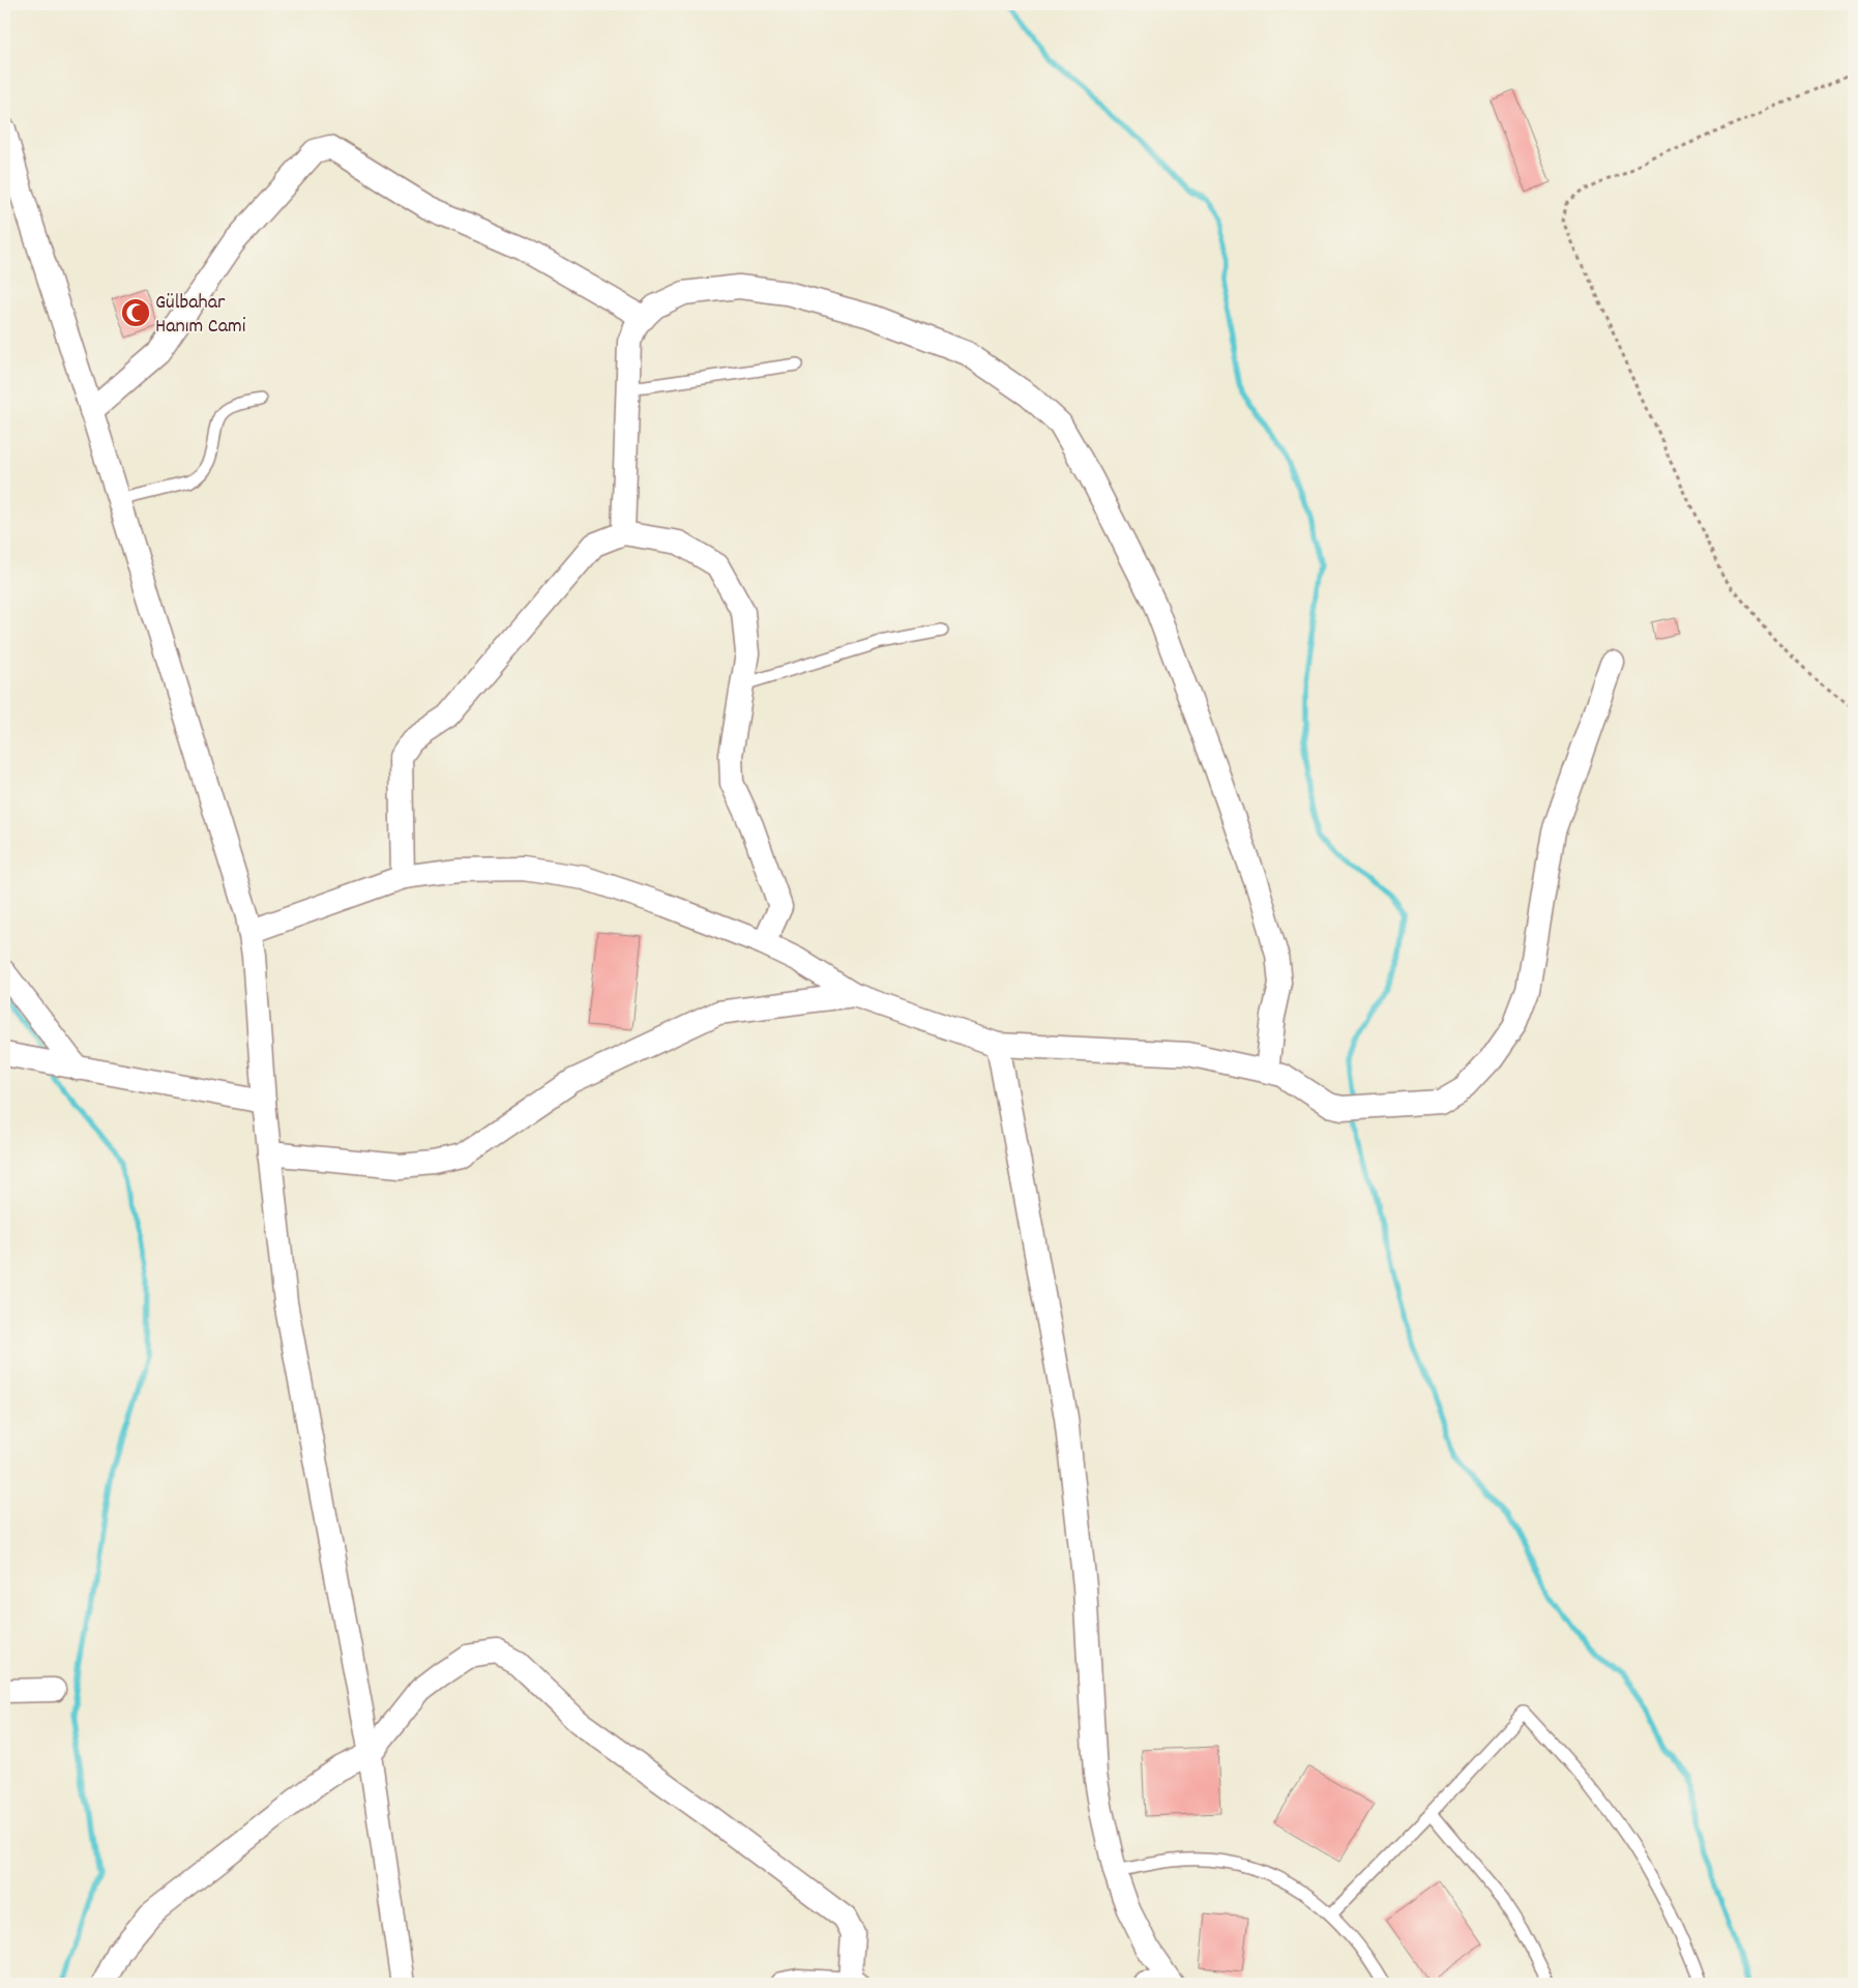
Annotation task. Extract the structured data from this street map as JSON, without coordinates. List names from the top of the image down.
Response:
{
  "places": {
    "mosque": ["Gülbahar Hanım Cami"]
  }
}
